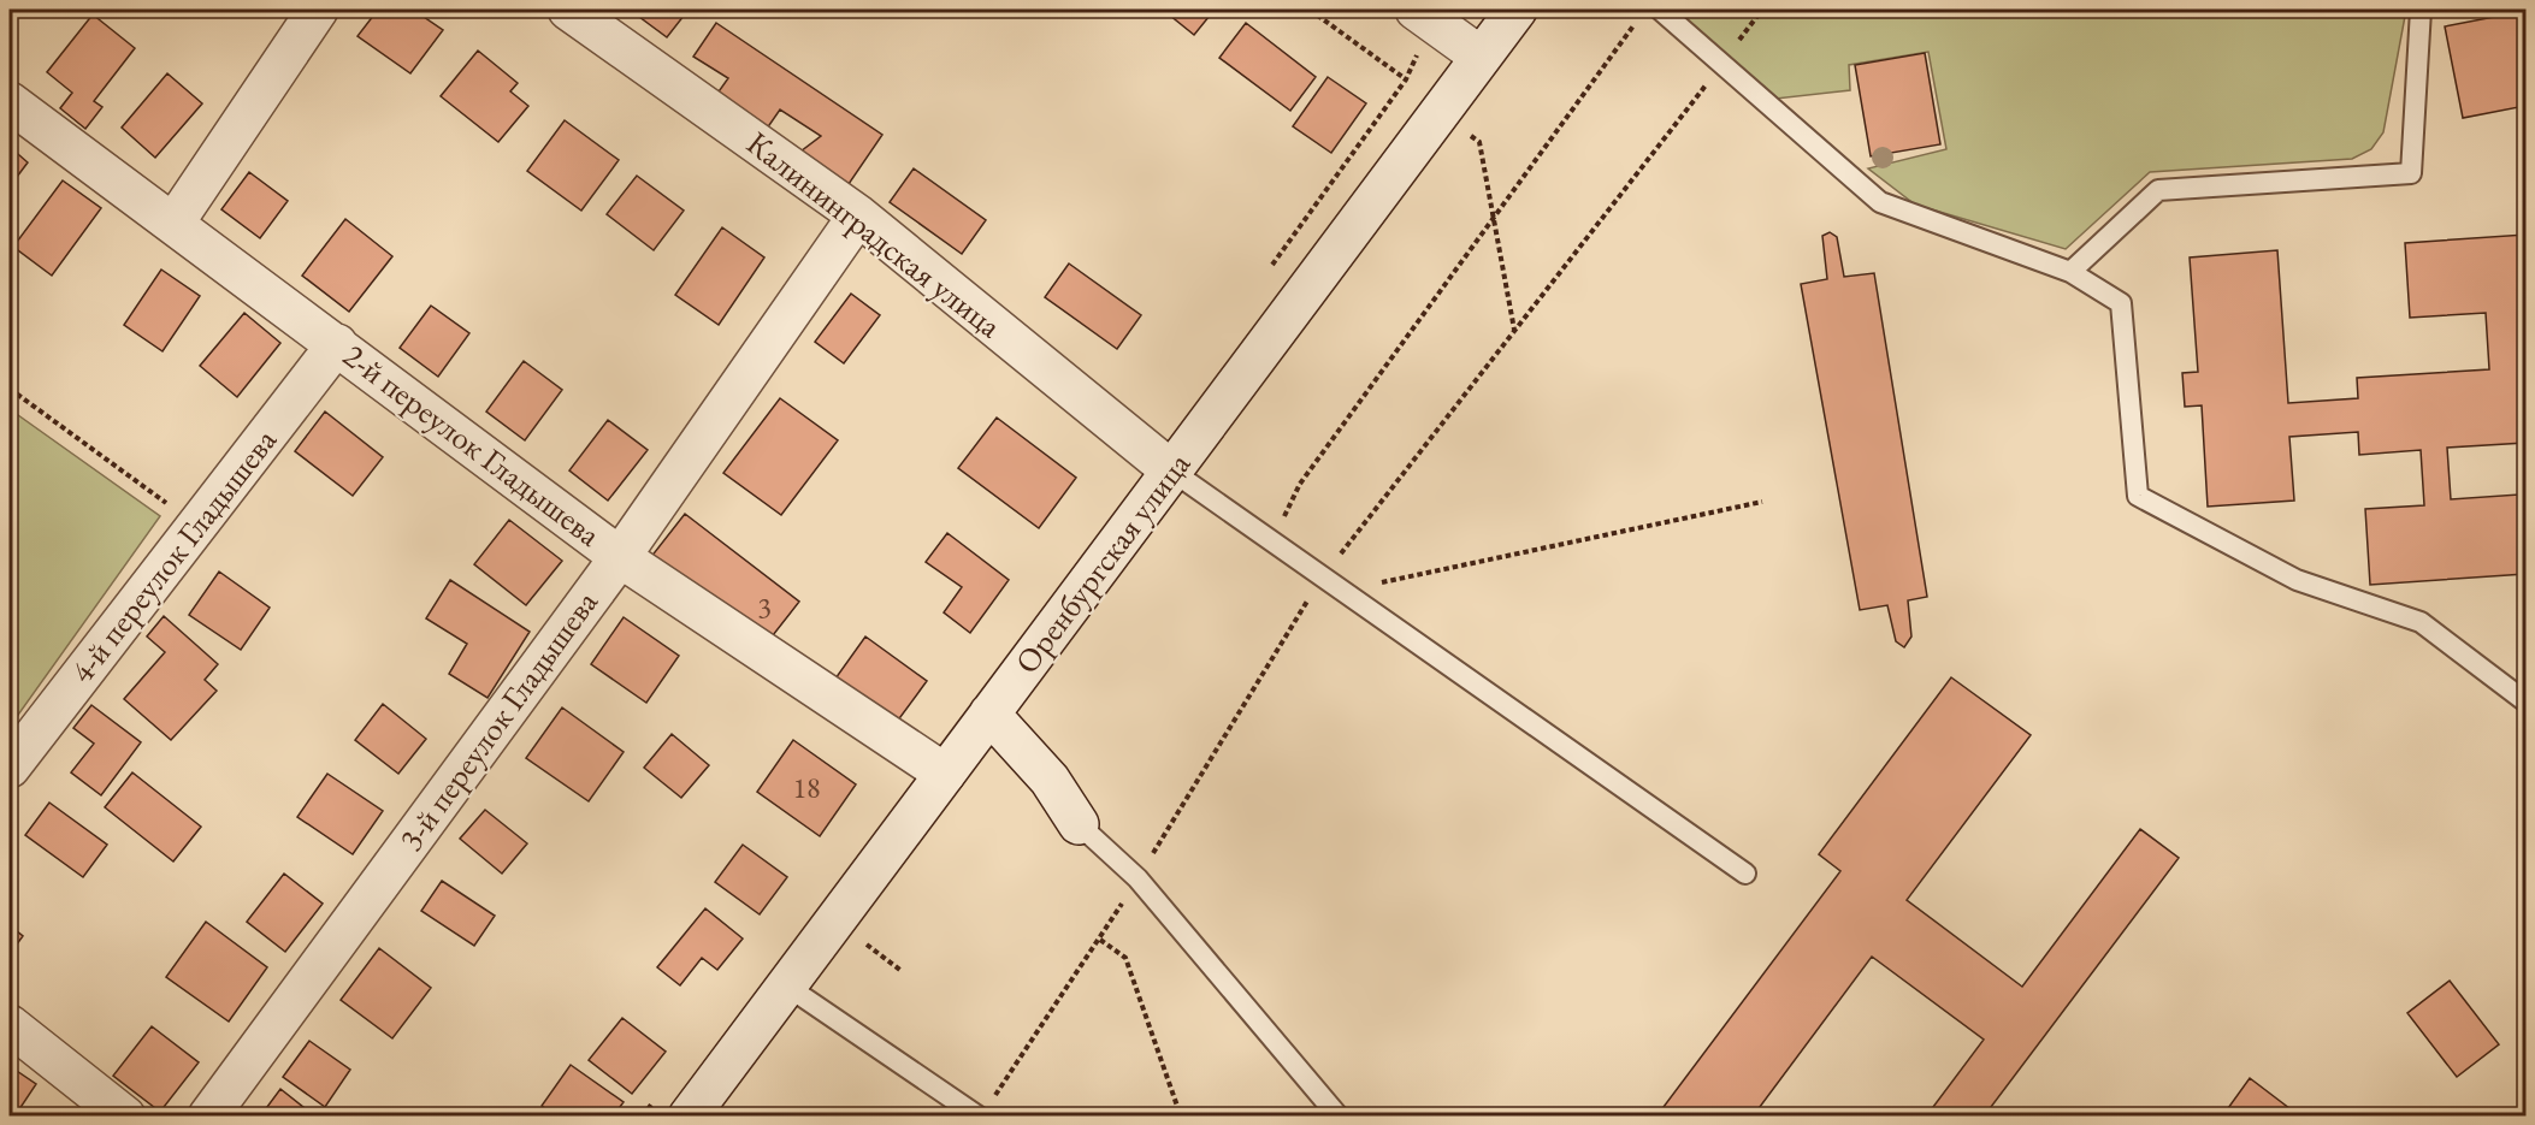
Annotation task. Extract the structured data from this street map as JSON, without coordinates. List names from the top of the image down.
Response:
{
  "streets": {
    "street": [
      "Калининградская улица",
      "2-й переулок Гладышева",
      "4-й переулок Гладышева",
      "Оренбургская улица",
      "3-й переулок Гладышева"
    ]
  },
  "crossings": [
    ["Калининградская улица", "Оренбургская улица"],
    ["Калининградская улица", "3-й переулок Гладышева"],
    ["2-й переулок Гладышева", "4-й переулок Гладышева"],
    ["2-й переулок Гладышева", "Оренбургская улица"],
    ["2-й переулок Гладышева", "3-й переулок Гладышева"]
  ],
  "house_numbers": ["3", "18"]
}
